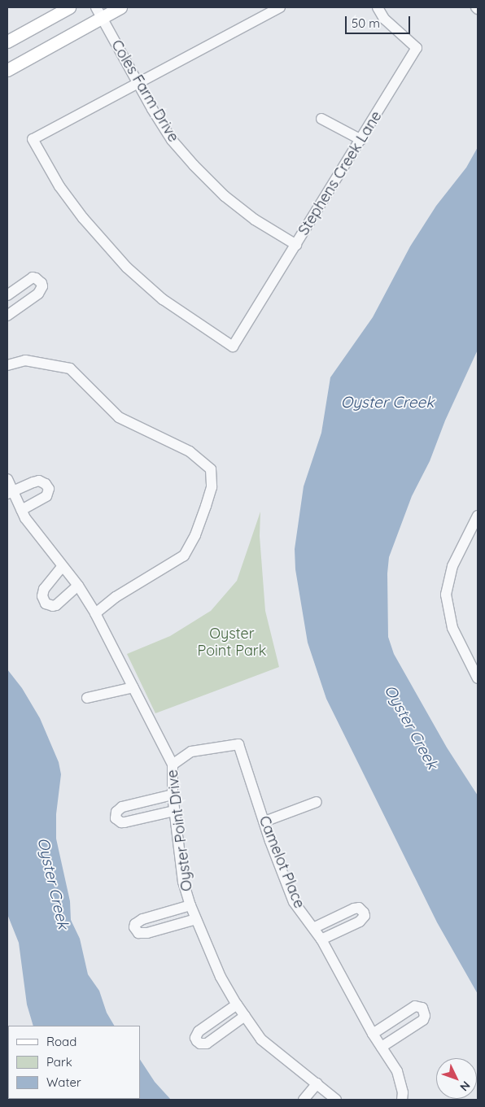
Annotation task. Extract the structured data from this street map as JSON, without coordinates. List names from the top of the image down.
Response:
{
  "streets": {
    "street": [
      "Coles Farm Drive",
      "Stephens Creek Lane",
      "Oyster Point Drive",
      "Camelot Place"
    ]
  },
  "crossings": [
    ["Coles Farm Drive", "Stephens Creek Lane"],
    ["Oyster Point Drive", "Camelot Place"]
  ],
  "water": ["Oyster Creek"],
  "parks": ["Oyster Point Park"],
  "legend": ["Road", "Park", "Water"],
  "scale_bar": "50 m",
  "north": "bottom right"
}
